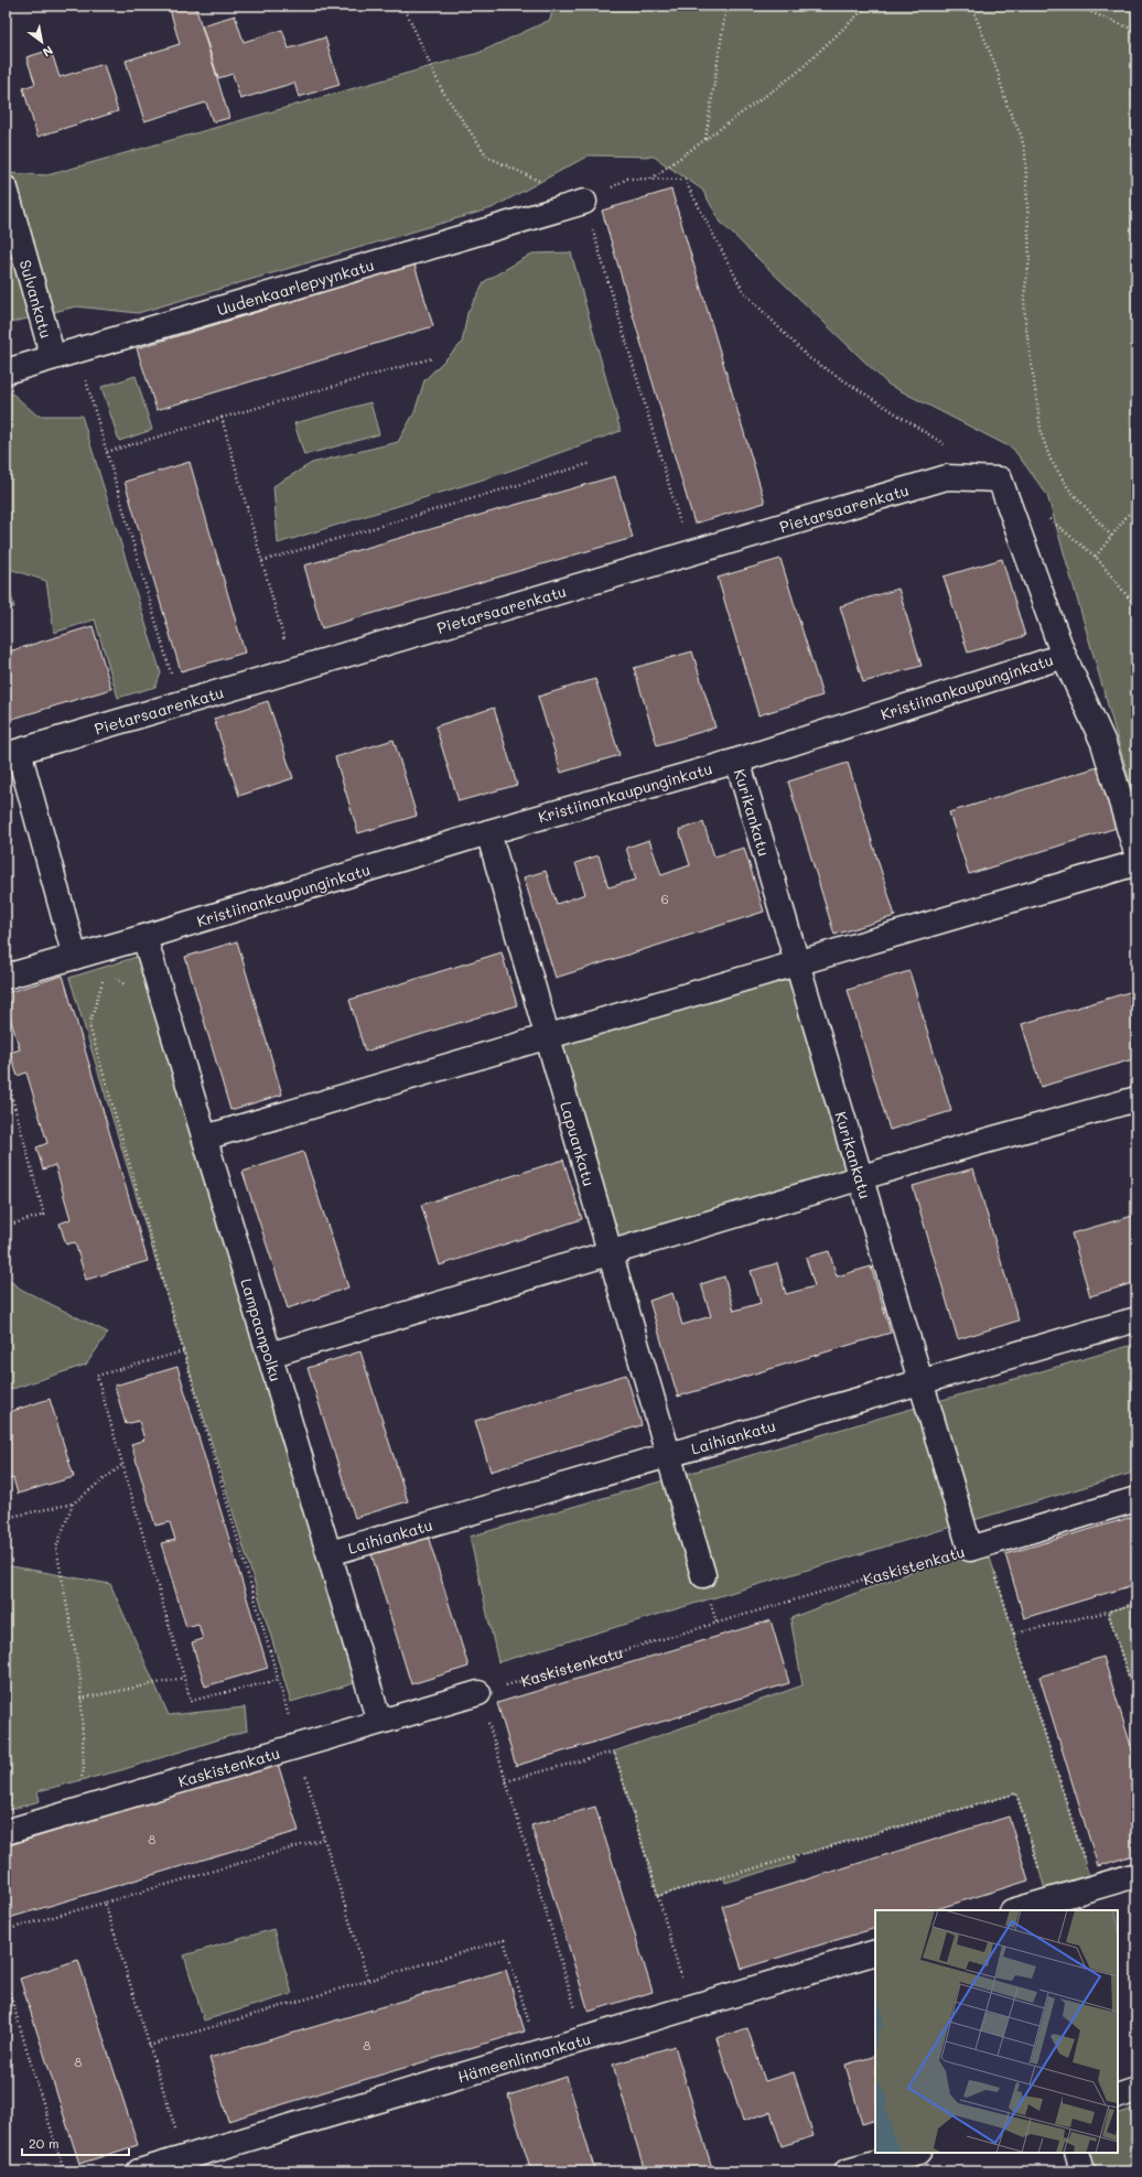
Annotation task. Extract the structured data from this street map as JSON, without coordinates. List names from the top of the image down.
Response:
{
  "streets": {
    "street": [
      "Uudenkaarlepyynkatu",
      "Sulvankatu",
      "Pietarsaarenkatu",
      "Kristiinankaupunginkatu",
      "Kurikankatu",
      "Lapuankatu",
      "Lampaanpolku",
      "Laihiankatu",
      "Kaskistenkatu",
      "Hämeenlinnankatu"
    ]
  },
  "crossings": [
    ["Uudenkaarlepyynkatu", "Sulvankatu"],
    ["Pietarsaarenkatu", "Kristiinankaupunginkatu"],
    ["Kristiinankaupunginkatu", "Kurikankatu"],
    ["Kristiinankaupunginkatu", "Lapuankatu"],
    ["Kristiinankaupunginkatu", "Lampaanpolku"],
    ["Kurikankatu", "Laihiankatu"],
    ["Kurikankatu", "Kaskistenkatu"],
    ["Lapuankatu", "Laihiankatu"],
    ["Lampaanpolku", "Laihiankatu"],
    ["Lampaanpolku", "Kaskistenkatu"]
  ],
  "house_numbers": [
    "6",
    "8",
    "8",
    "8"
  ],
  "scale_bar": "20 m",
  "north": "bottom right"
}
